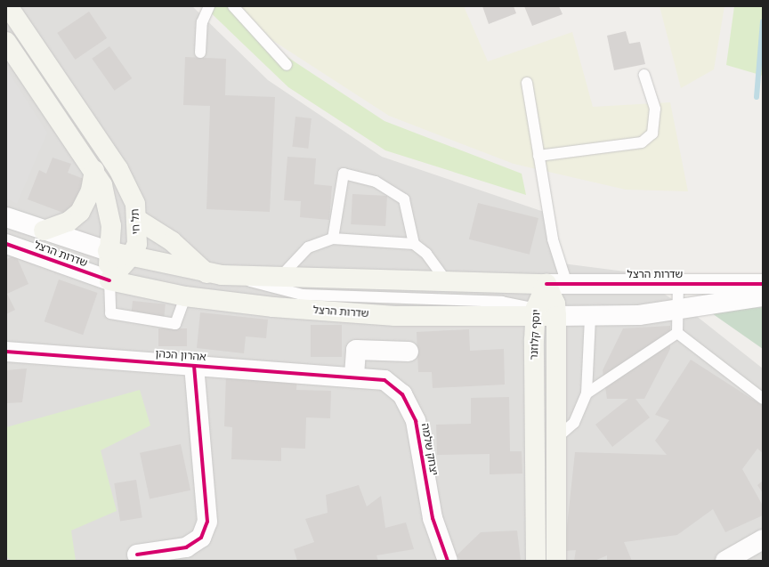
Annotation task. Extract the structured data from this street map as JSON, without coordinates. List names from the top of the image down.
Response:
{
  "streets": {
    "main road": ["תל חי", "שדרות הרצל", "יוסף קלוזנר"],
    "street": ["אהרון הכהן", "יצחק שלמה"]
  },
  "crossings": [
    ["תל חי", "שדרות הרצל"],
    ["שדרות הרצל", "יוסף קלוזנר"],
    ["אהרון הכהן", "יצחק שלמה"]
  ]
}
